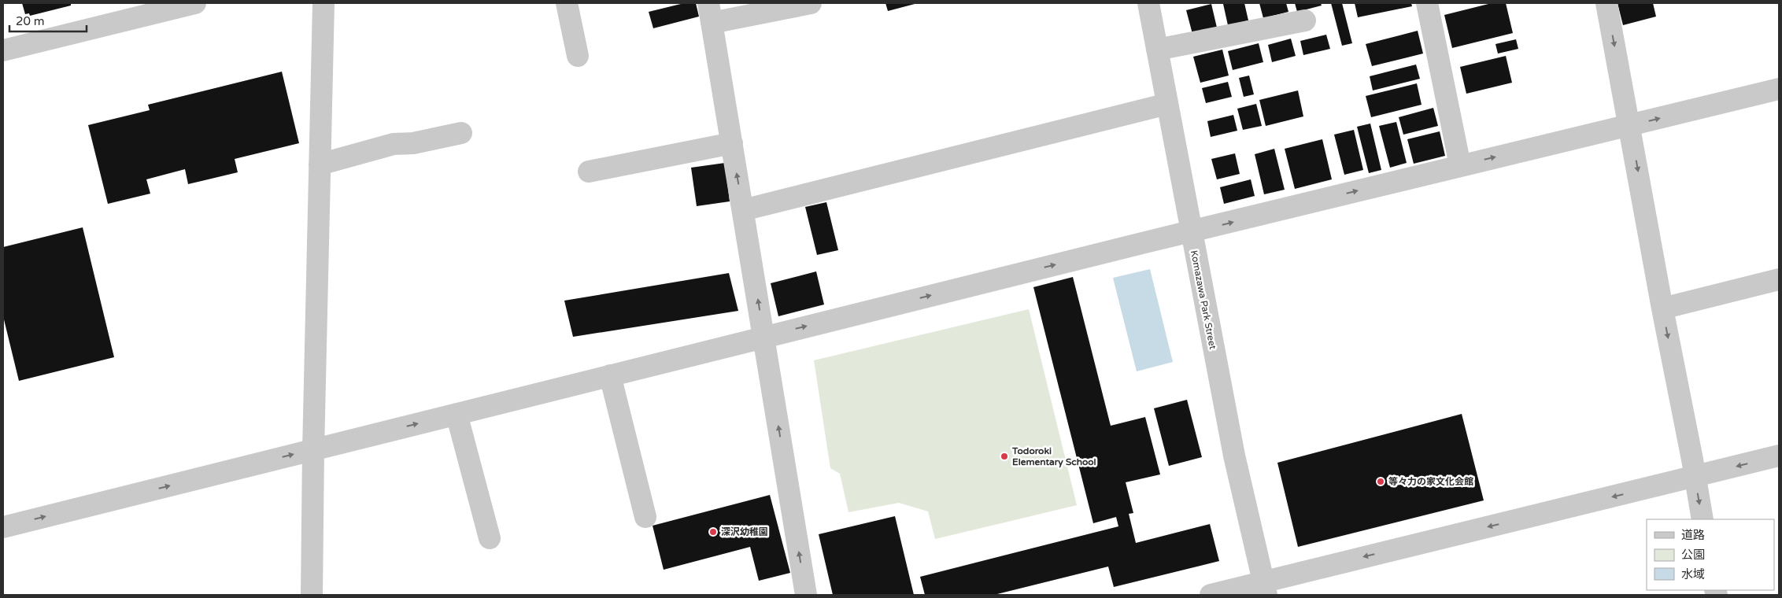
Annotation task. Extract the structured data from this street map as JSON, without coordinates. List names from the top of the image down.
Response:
{
  "streets": {
    "street": ["Komazawa Park Street"]
  },
  "places": ["Todoroki Elementary School", "等々力の家文化会館", "深沢幼稚園"],
  "legend": ["道路", "公園", "水域"],
  "scale_bar": "20 m"
}
